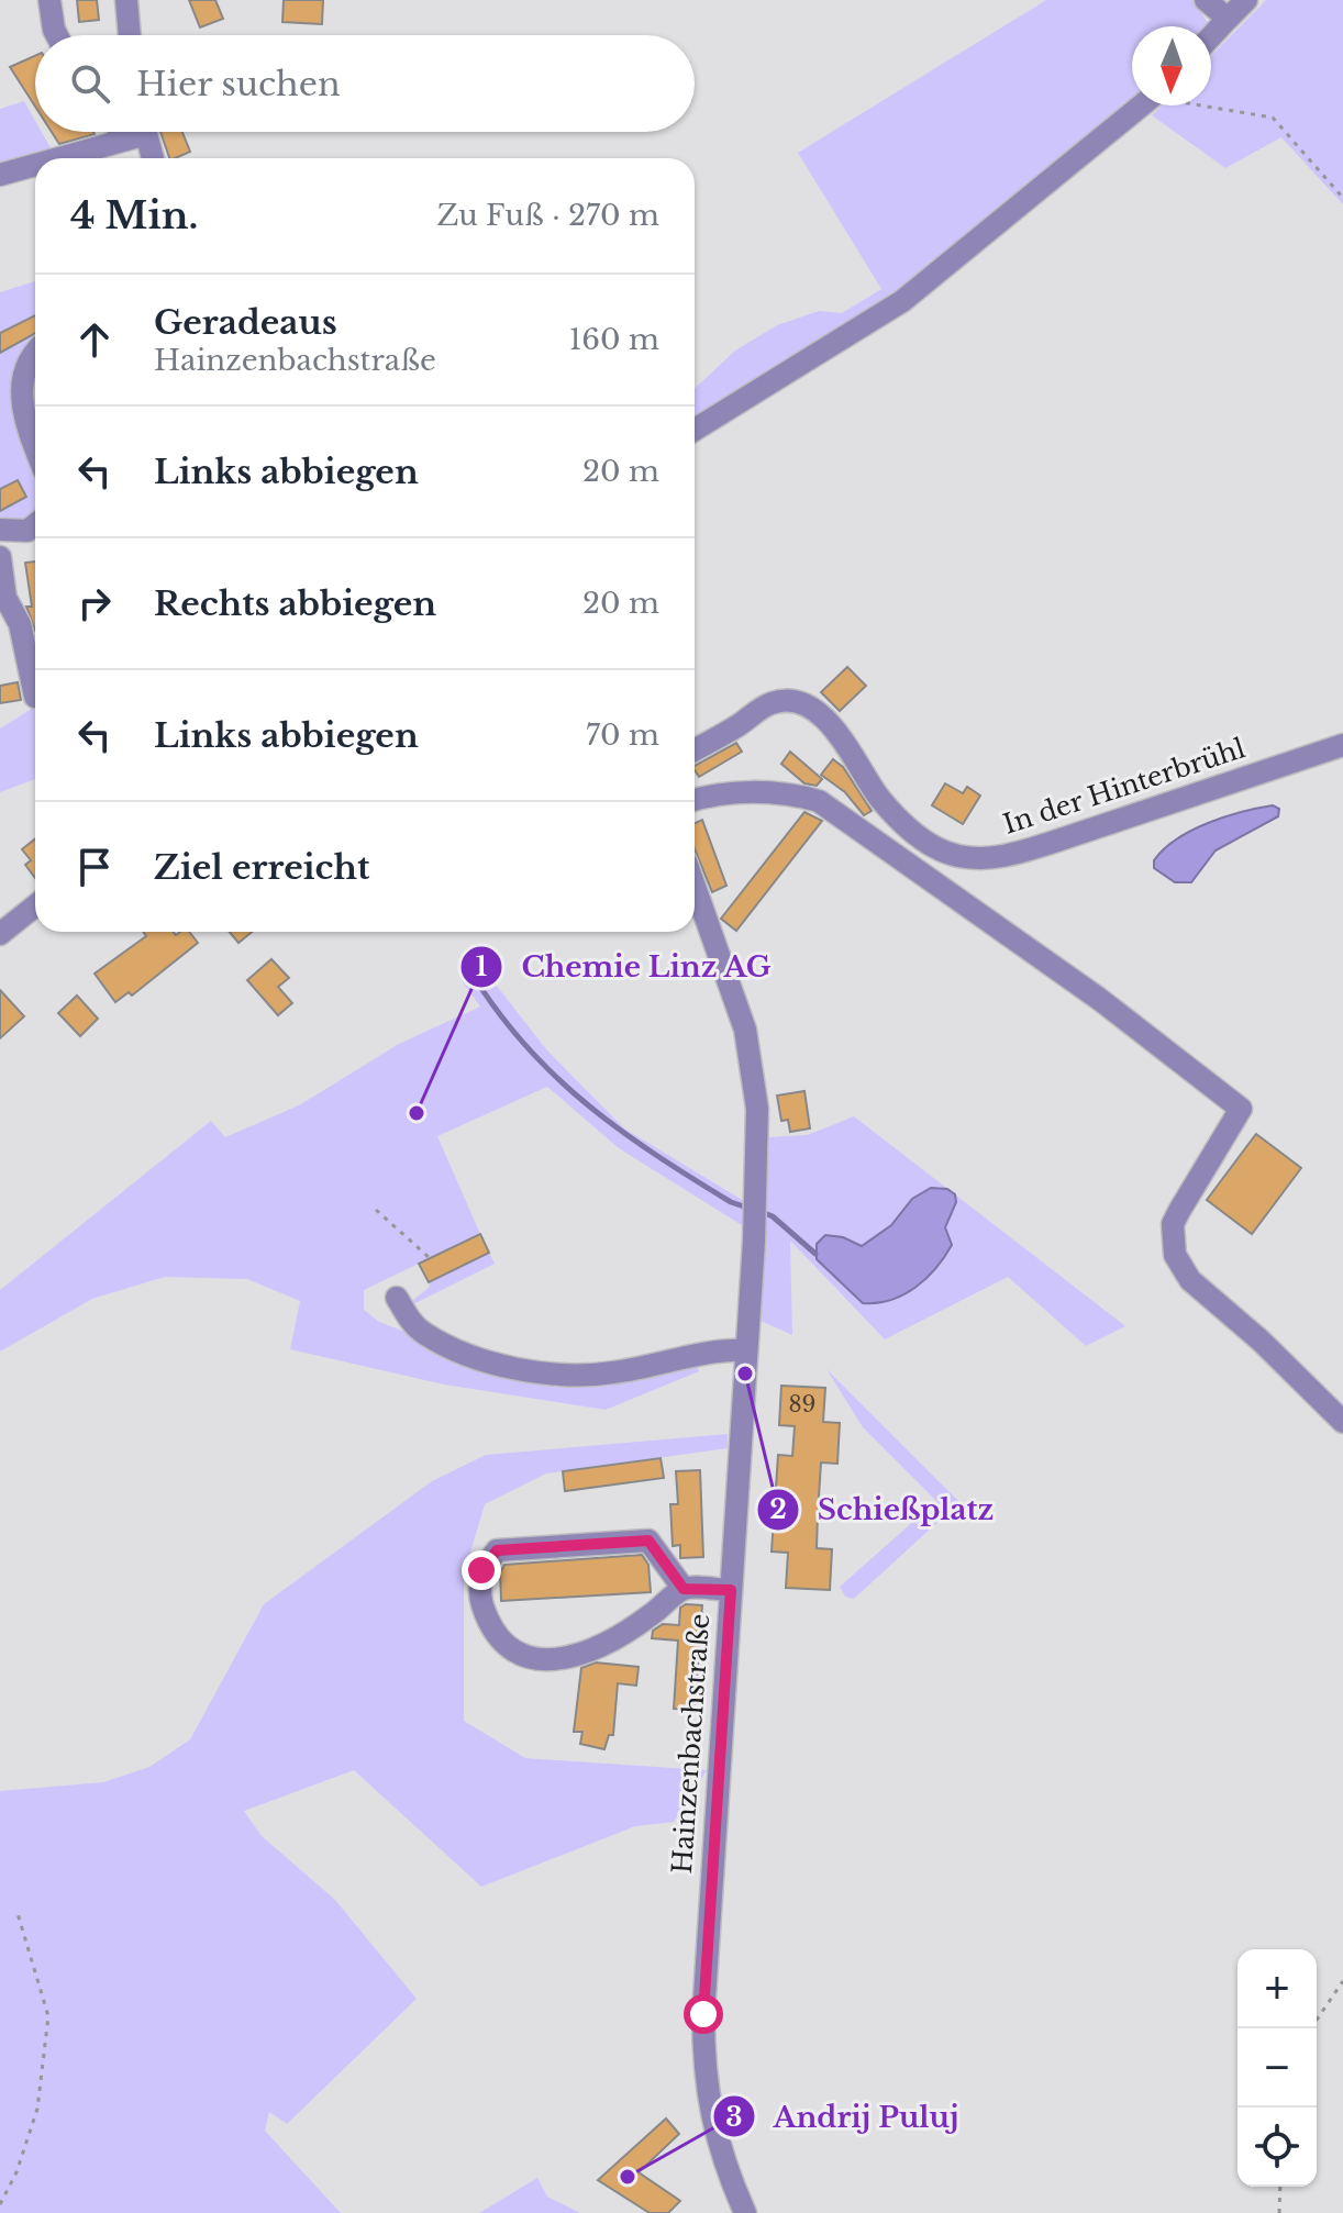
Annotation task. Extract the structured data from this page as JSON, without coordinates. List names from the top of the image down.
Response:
{
  "streets": {
    "street": ["In der Hinterbrühl", "Hainzenbachstraße"]
  },
  "places": ["Chemie Linz AG", "Schießplatz", "Andrij Puluj"],
  "house_numbers": ["89"],
  "north": "bottom",
  "page": {
    "search": "Hier suchen",
    "heading": ["4 Min.", "Zu Fuß · 270 m"],
    "list": [
      ["Geradeaus", "Hainzenbachstraße", "160 m"],
      ["Links abbiegen", "20 m"],
      ["Rechts abbiegen", "20 m"],
      ["Links abbiegen", "70 m"],
      "Ziel erreicht"
    ],
    "map_buttons": ["+", "−"]
  }
}
